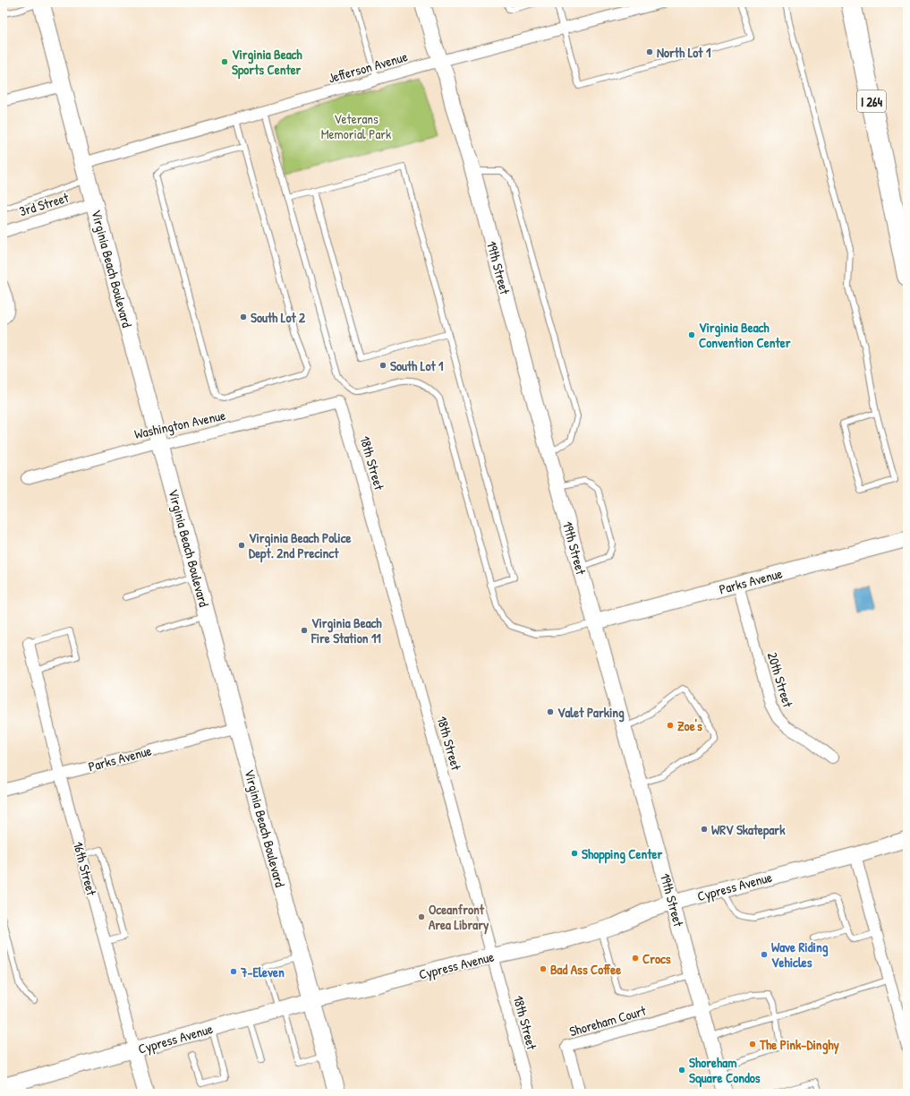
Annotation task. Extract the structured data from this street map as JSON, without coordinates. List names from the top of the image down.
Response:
{
  "streets": {
    "highway": ["I 264"],
    "main road": ["Virginia Beach Boulevard"],
    "street": [
      "Jefferson Avenue",
      "3rd Street",
      "19th Street",
      "Washington Avenue",
      "18th Street",
      "Parks Avenue",
      "20th Street",
      "16th Street",
      "Cypress Avenue",
      "Shoreham Court"
    ]
  },
  "crossings": [
    ["Jefferson Avenue", "19th Street"],
    ["Jefferson Avenue", "Virginia Beach Boulevard"],
    ["3rd Street", "Virginia Beach Boulevard"],
    ["19th Street", "Parks Avenue"],
    ["19th Street", "Cypress Avenue"],
    ["19th Street", "Shoreham Court"],
    ["Virginia Beach Boulevard", "Washington Avenue"],
    ["Virginia Beach Boulevard", "Parks Avenue"],
    ["Virginia Beach Boulevard", "Cypress Avenue"],
    ["Washington Avenue", "18th Street"],
    ["18th Street", "Cypress Avenue"],
    ["Parks Avenue", "20th Street"],
    ["Parks Avenue", "16th Street"],
    ["16th Street", "Cypress Avenue"]
  ],
  "parks": ["Veterans Memorial Park"],
  "places": [
    "North Lot 1",
    "Virginia Beach Sports Center",
    "South Lot 2",
    "Virginia Beach Convention Center",
    "South Lot 1",
    "Virginia Beach Police Dept. 2nd Precinct",
    "Virginia Beach Fire Station 11",
    "Valet Parking",
    "Zoe's",
    "WRV Skatepark",
    "Shopping Center",
    "Oceanfront Area Library",
    "Wave Riding Vehicles",
    "Crocs",
    "Bad Ass Coffee",
    "7-Eleven",
    "The Pink-Dinghy",
    "Shoreham Square Condos"
  ]
}
